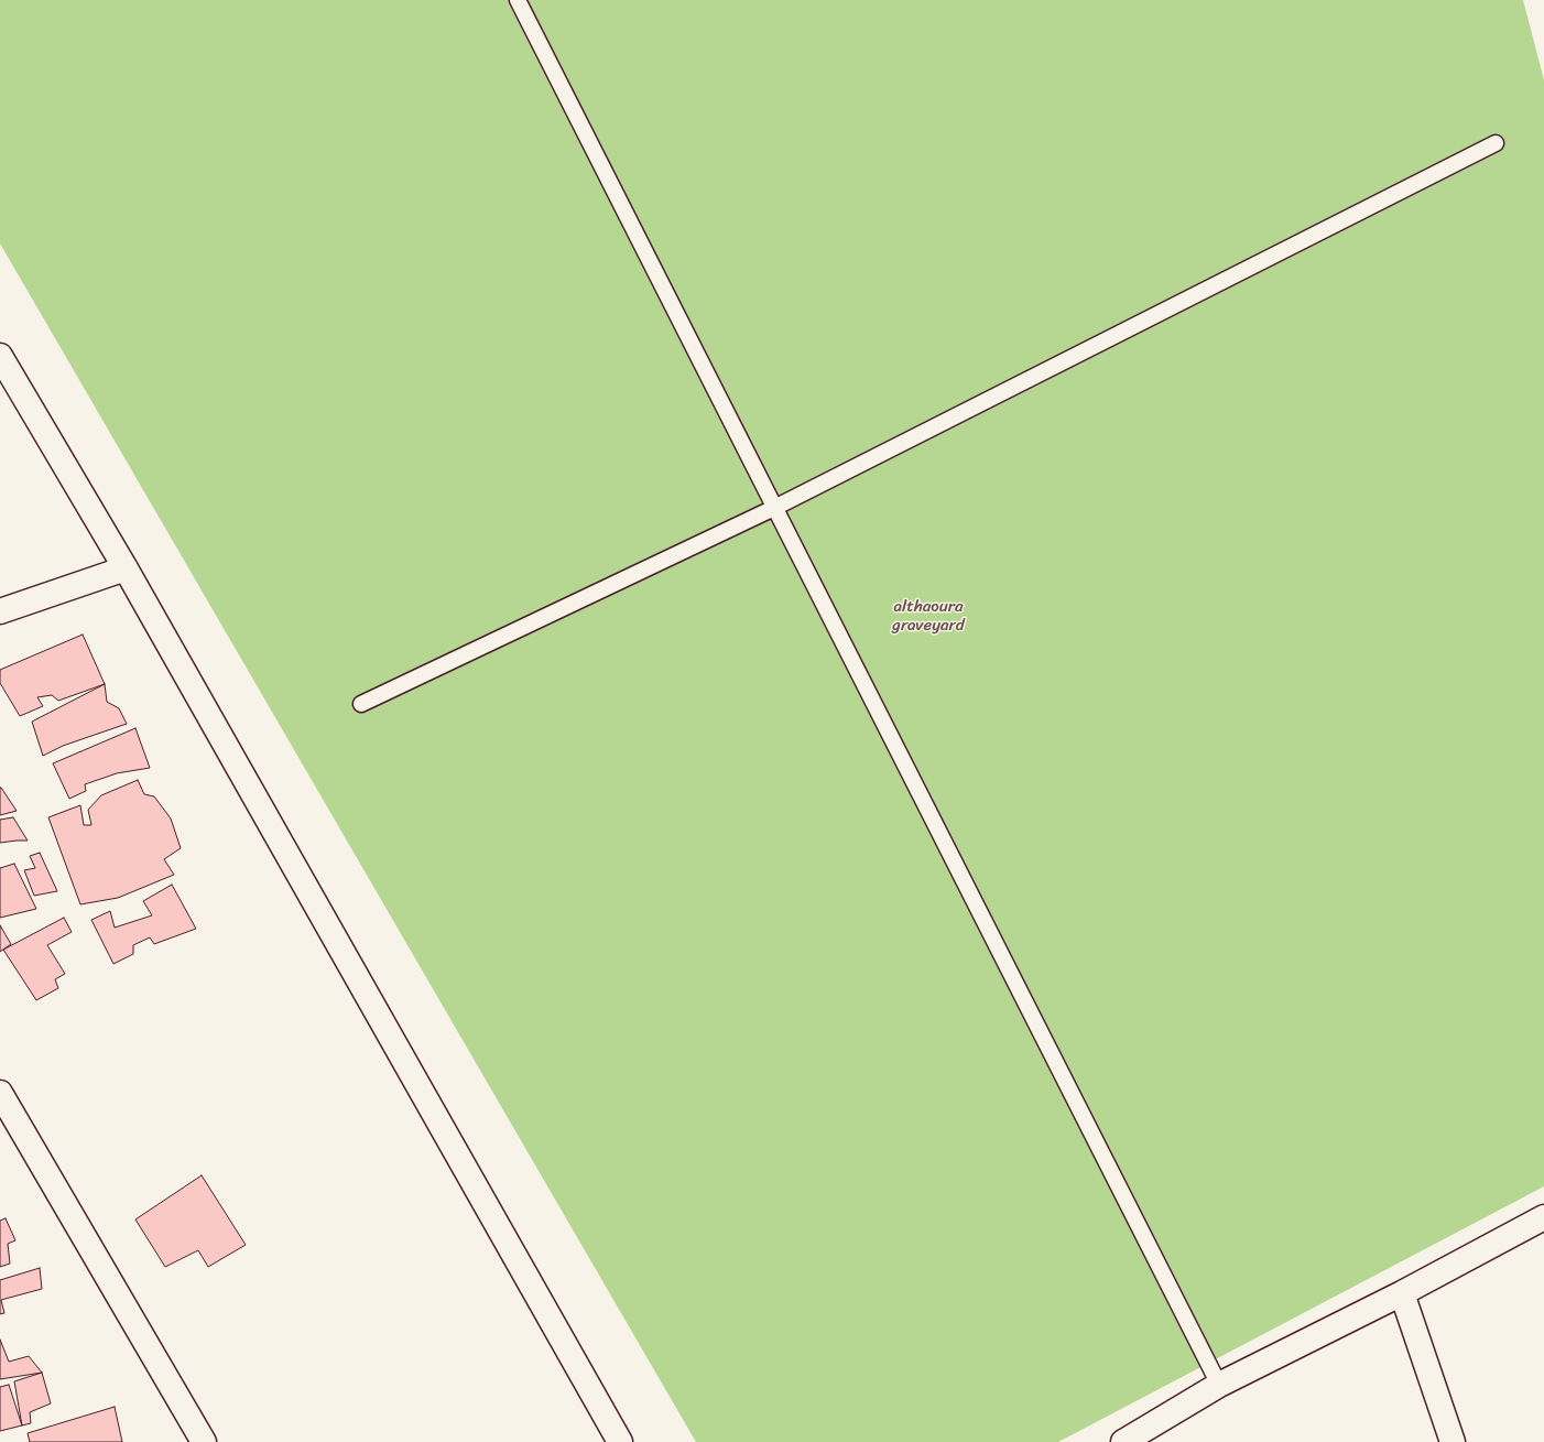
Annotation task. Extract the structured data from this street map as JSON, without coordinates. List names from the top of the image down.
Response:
{
  "parks": ["althaoura graveyard"]
}
